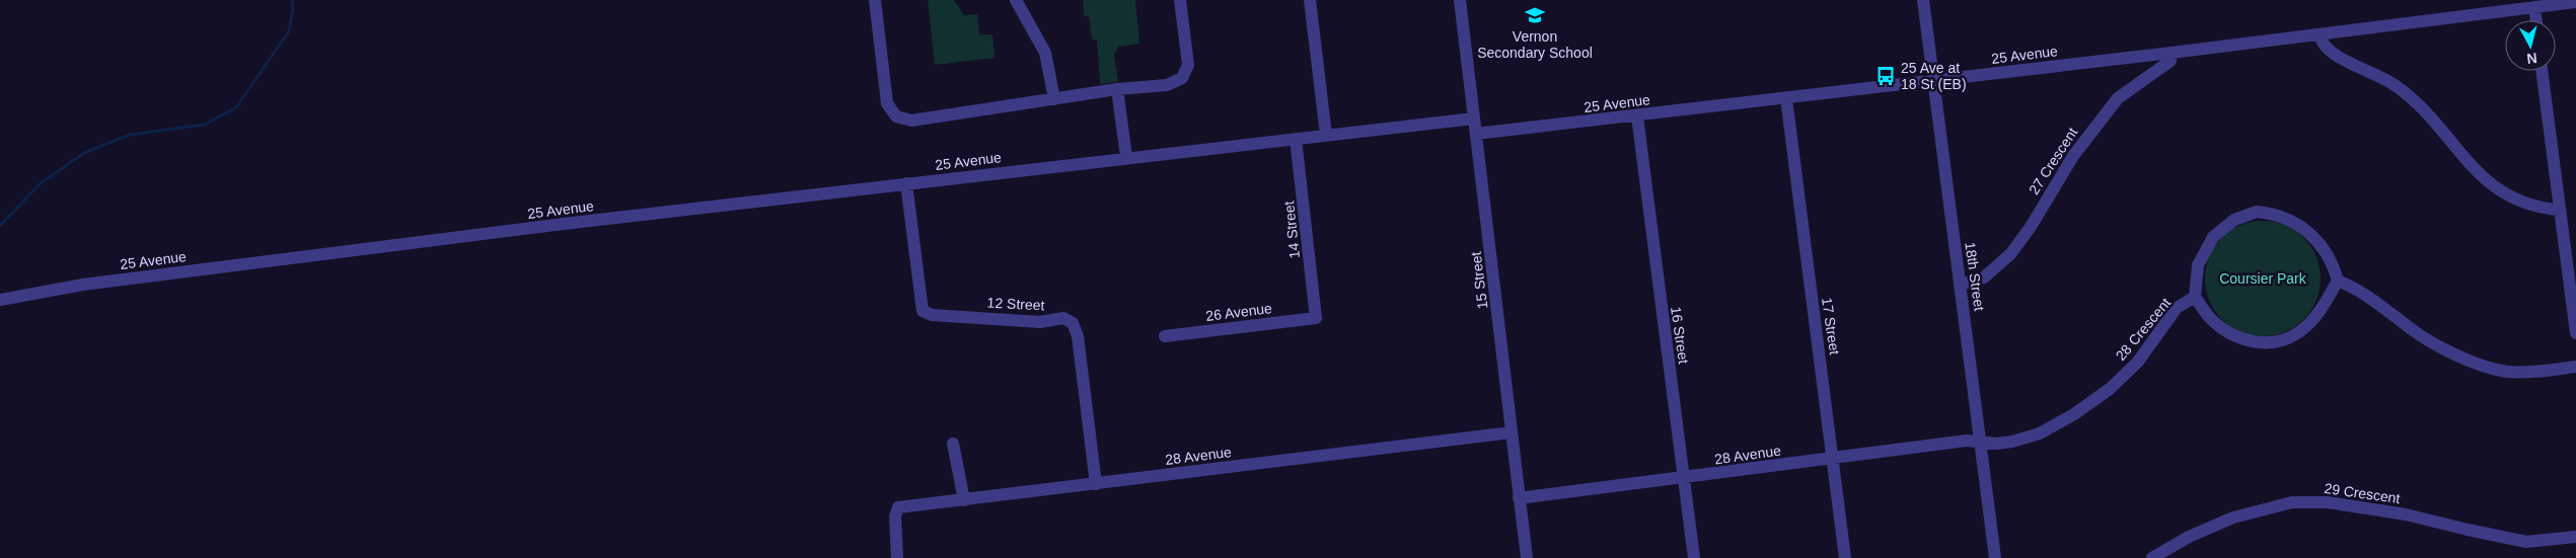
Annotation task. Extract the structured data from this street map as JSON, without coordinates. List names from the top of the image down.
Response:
{
  "streets": {
    "street": [
      "25 Avenue",
      "27 Crescent",
      "14 Street",
      "18th Street",
      "15 Street",
      "12 Street",
      "26 Avenue",
      "17 Street",
      "28 Crescent",
      "16 Street",
      "28 Avenue",
      "29 Crescent"
    ]
  },
  "crossings": [
    ["25 Avenue", "27 Crescent"],
    ["25 Avenue", "14 Street"],
    ["25 Avenue", "18th Street"],
    ["25 Avenue", "15 Street"],
    ["25 Avenue", "12 Street"],
    ["25 Avenue", "17 Street"],
    ["25 Avenue", "16 Street"],
    ["27 Crescent", "18th Street"],
    ["14 Street", "26 Avenue"],
    ["18th Street", "28 Crescent"],
    ["18th Street", "28 Avenue"],
    ["15 Street", "28 Avenue"],
    ["12 Street", "28 Avenue"],
    ["17 Street", "28 Avenue"],
    ["28 Crescent", "28 Avenue"],
    ["16 Street", "28 Avenue"]
  ],
  "parks": ["Coursier Park"],
  "places": {
    "school or university": ["Vernon Secondary School"],
    "bus stop": ["25 Ave at 18 St (EB)"]
  },
  "north": "bottom"
}
